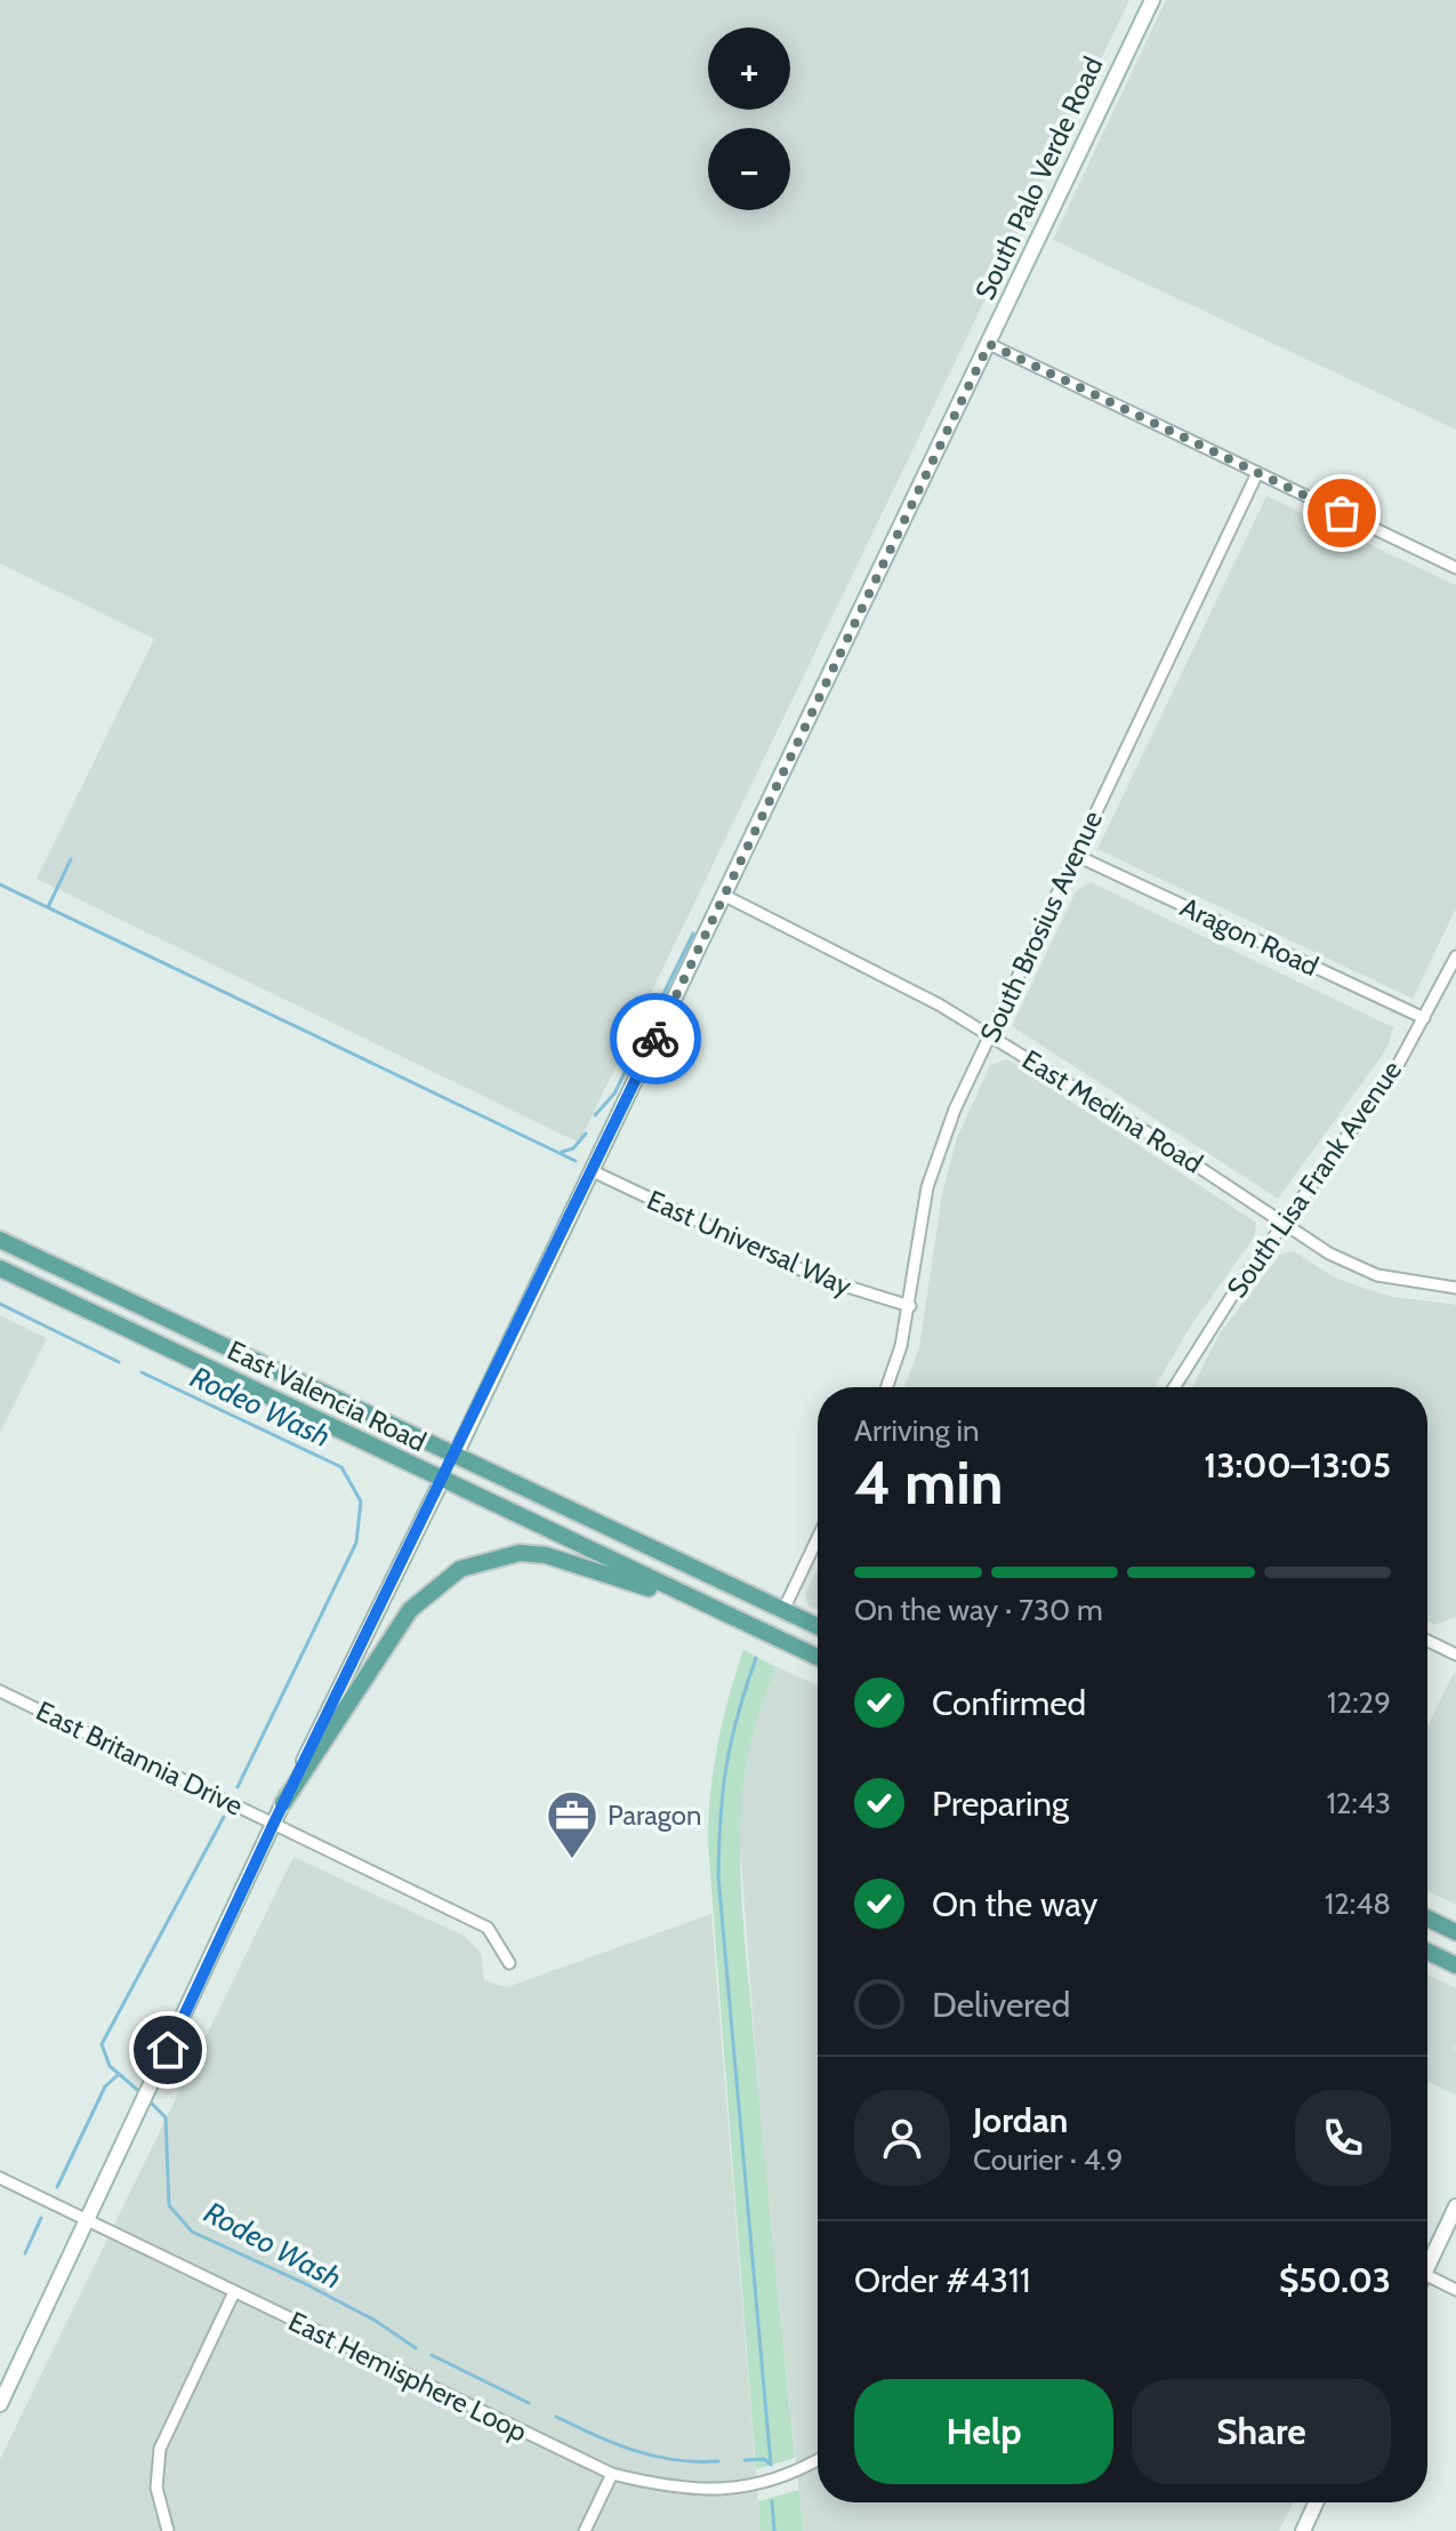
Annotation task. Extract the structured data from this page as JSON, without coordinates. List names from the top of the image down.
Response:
{
  "streets": {
    "main road": ["South Palo Verde Road", "East Valencia Road"],
    "street": [
      "South Brosius Avenue",
      "Aragon Road",
      "East Medina Road",
      "South Lisa Frank Avenue",
      "East Universal Way",
      "East Britannia Drive",
      "East Hemisphere Loop"
    ]
  },
  "crossings": [
    ["South Palo Verde Road", "East Medina Road"],
    ["South Palo Verde Road", "East Universal Way"],
    ["South Palo Verde Road", "East Valencia Road"],
    ["South Palo Verde Road", "East Britannia Drive"],
    ["South Palo Verde Road", "East Hemisphere Loop"],
    ["South Brosius Avenue", "Aragon Road"],
    ["South Brosius Avenue", "East Medina Road"],
    ["South Brosius Avenue", "East Universal Way"],
    ["Aragon Road", "South Lisa Frank Avenue"],
    ["East Medina Road", "South Lisa Frank Avenue"]
  ],
  "water": ["Rodeo Wash"],
  "places": {
    "office": ["Paragon"]
  },
  "page": {
    "map_buttons": ["+", "−"],
    "heading": ["4 min", "Arriving in", "13:00–13:05"],
    "panel": [
      "Jordan",
      "Courier · 4.9",
      "Order #4311",
      "$50.03"
    ],
    "bar": "On the way · 730 m",
    "list": [
      ["Confirmed", "12:29"],
      ["Preparing", "12:43"],
      ["On the way", "12:48"],
      "Delivered"
    ],
    "buttons": ["Help", "Share"]
  }
}
